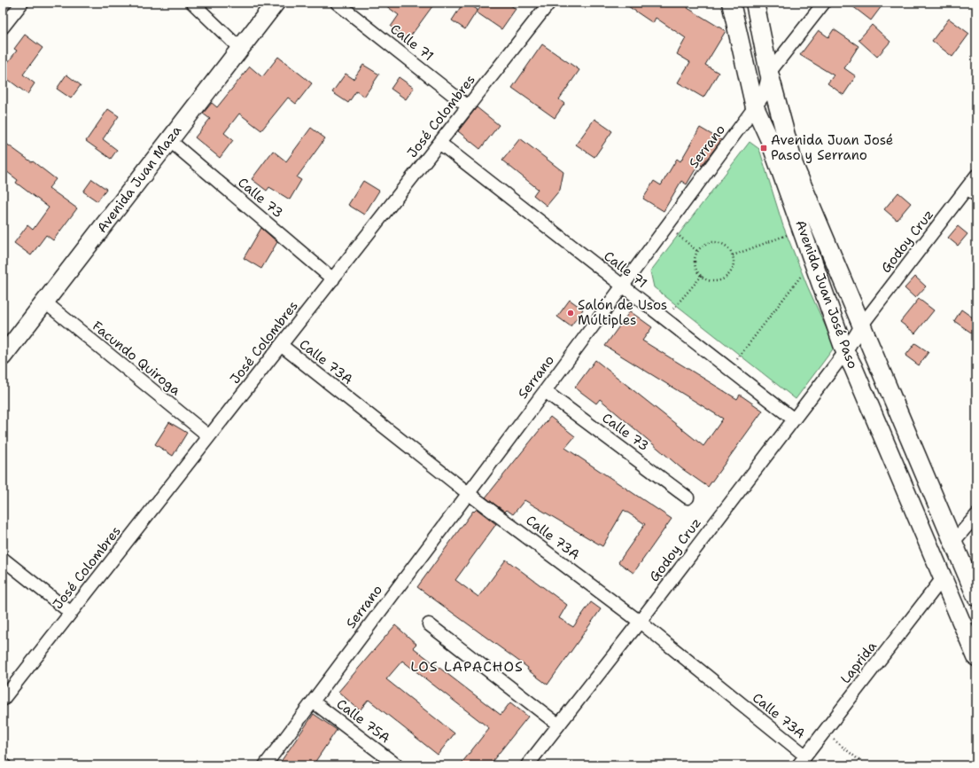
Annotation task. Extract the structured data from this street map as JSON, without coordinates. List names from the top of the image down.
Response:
{
  "streets": {
    "main road": ["Avenida Juan Maza", "Avenida Juan José Paso"],
    "street": [
      "Calle 71",
      "José Colombres",
      "Serrano",
      "Calle 73",
      "Godoy Cruz",
      "Facundo Quiroga",
      "Calle 73A",
      "Laprida",
      "Calle 75A"
    ]
  },
  "crossings": [
    ["Calle 71", "José Colombres"],
    ["Calle 71", "Serrano"],
    ["Calle 71", "Godoy Cruz"],
    ["José Colombres", "Calle 73"],
    ["José Colombres", "Facundo Quiroga"],
    ["José Colombres", "Calle 73A"],
    ["Serrano", "Calle 73"],
    ["Serrano", "Avenida Juan José Paso"],
    ["Serrano", "Calle 73A"],
    ["Serrano", "Calle 75A"],
    ["Avenida Juan Maza", "Calle 73"],
    ["Avenida Juan Maza", "Facundo Quiroga"],
    ["Godoy Cruz", "Avenida Juan José Paso"],
    ["Godoy Cruz", "Calle 73A"],
    ["Avenida Juan José Paso", "Laprida"],
    ["Calle 73A", "Laprida"]
  ],
  "districts": ["LOS LAPACHOS"],
  "places": {
    "transit": ["Avenida Juan José Paso y Serrano"],
    "other": ["Salón de Usos Múltiples"]
  }
}
